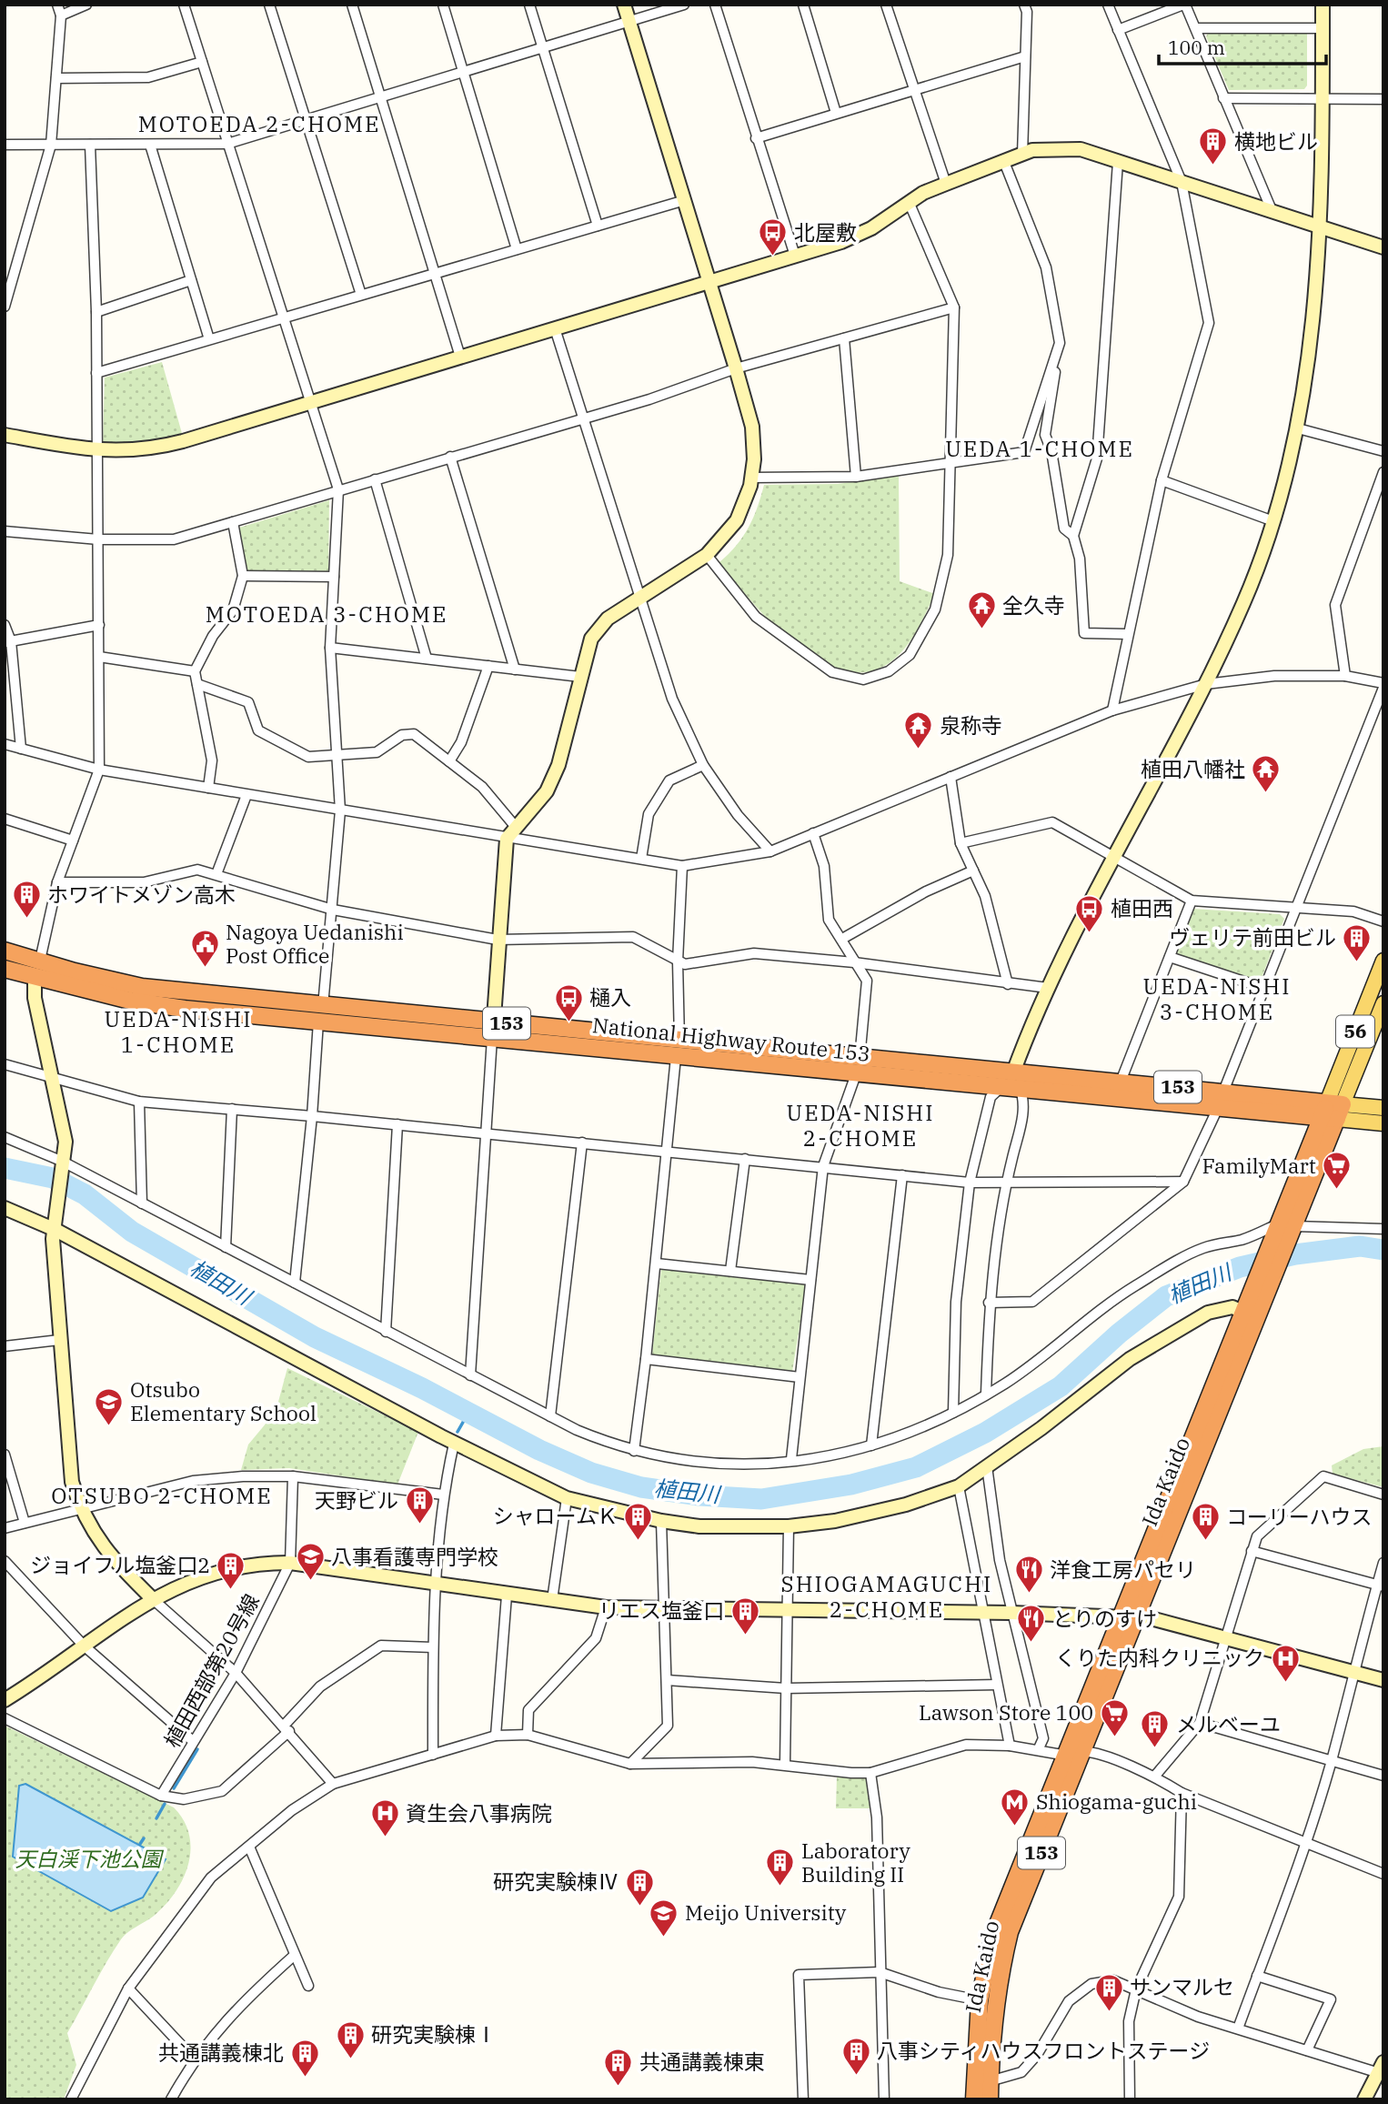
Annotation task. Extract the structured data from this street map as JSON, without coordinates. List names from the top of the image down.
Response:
{
  "streets": {
    "highway": ["153", "National Highway Route 153", "Ida Kaido"],
    "main road": ["56"],
    "street": ["植田西部第20号線"]
  },
  "crossings": [
    ["153", "56"],
    ["153", "National Highway Route 153"],
    ["153", "Ida Kaido"],
    ["56", "National Highway Route 153"],
    ["56", "Ida Kaido"],
    ["National Highway Route 153", "Ida Kaido"]
  ],
  "districts": [
    "MOTOEDA 2-CHOME",
    "UEDA 1-CHOME",
    "MOTOEDA 3-CHOME",
    "UEDA-NISHI 3-CHOME",
    "UEDA-NISHI 1-CHOME",
    "UEDA-NISHI 2-CHOME",
    "OTSUBO 2-CHOME",
    "SHIOGAMAGUCHI 2-CHOME"
  ],
  "water": ["植田川"],
  "parks": ["天白渓下池公園"],
  "places": {
    "building": [
      "横地ビル",
      "ホワイトメゾン高木",
      "ヴェリテ前田ビル",
      "天野ビル",
      "シャロームＫ",
      "コーリーハウス",
      "ジョイフル塩釜口2",
      "リエス塩釜口",
      "メルベーユ",
      "Laboratory Building II",
      "研究実験棟Ⅳ",
      "サンマルセ",
      "研究実験棟Ⅰ",
      "八事シティハウスフロントステージ",
      "共通講義棟北",
      "共通講義棟東"
    ],
    "bus stop": ["北屋敷", "植田西", "樋入"],
    "temple": ["全久寺", "泉称寺", "植田八幡社"],
    "public building": ["Nagoya Uedanishi Post Office"],
    "supermarket": ["FamilyMart", "Lawson Store 100"],
    "school or university": ["Otsubo Elementary School", "八事看護専門学校", "Meijo University"],
    "restaurant": ["洋食工房パセリ", "とりのすけ"],
    "hospital": ["くりた内科クリニック", "資生会八事病院"],
    "metro station": ["Shiogama-guchi"]
  },
  "scale_bar": "100 m"
}
